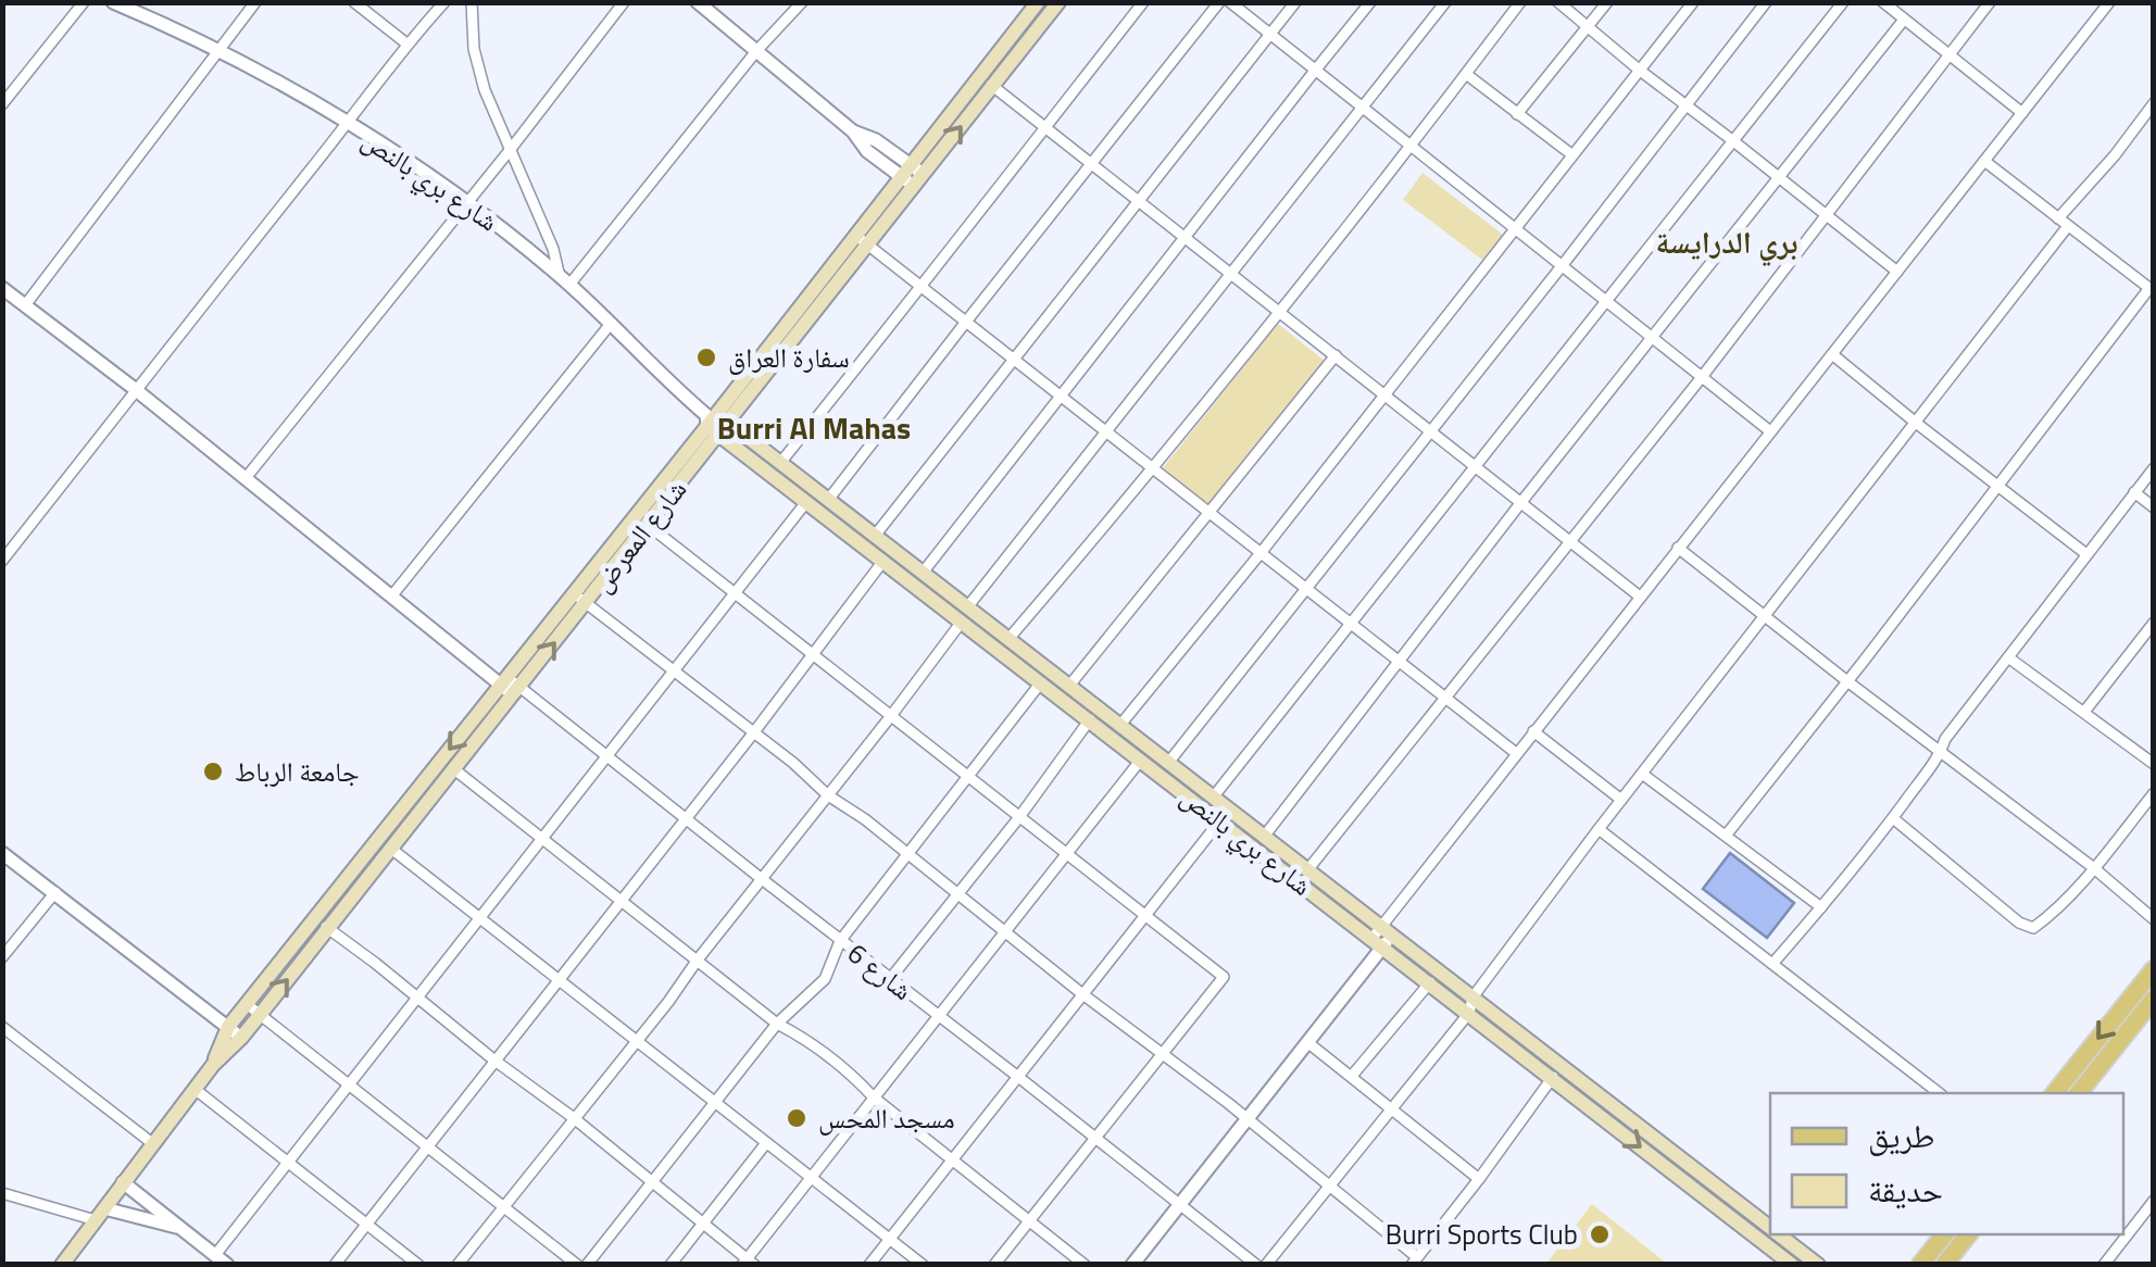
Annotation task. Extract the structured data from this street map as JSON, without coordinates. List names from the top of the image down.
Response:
{
  "streets": {
    "main road": ["شارع بري بالنص", "شارع المعرض"],
    "street": ["شارع 6"]
  },
  "crossings": [
    ["شارع بري بالنص", "شارع المعرض"],
    ["شارع المعرض", "شارع 6"]
  ],
  "districts": ["بري الدرايسة", "Burri Al Mahas"],
  "places": [
    "سفارة العراق",
    "جامعة الرباط",
    "مسجد المحس",
    "Burri Sports Club"
  ],
  "legend": ["طريق", "حديقة"]
}
